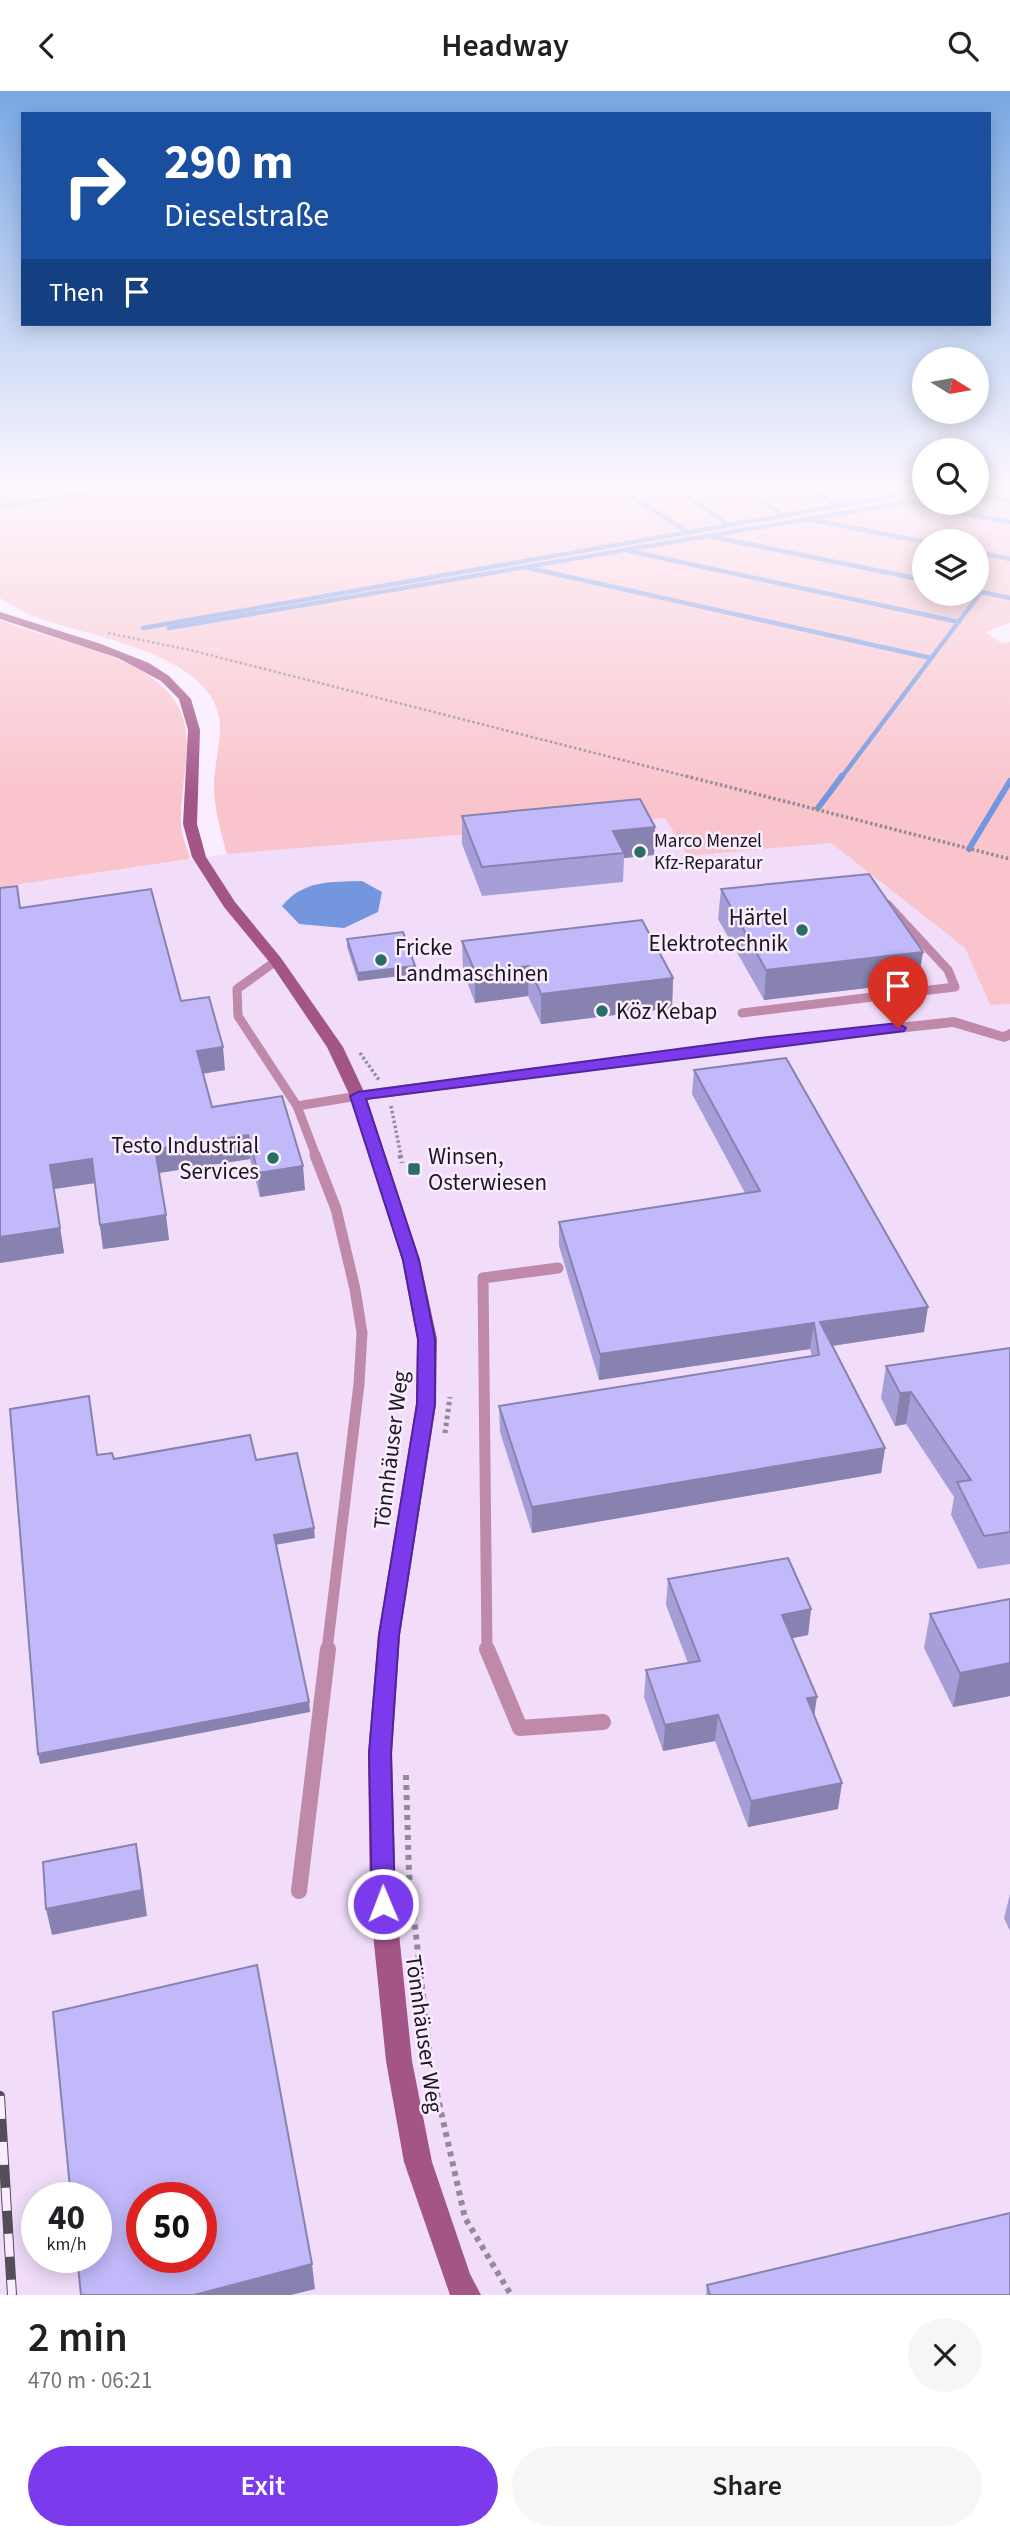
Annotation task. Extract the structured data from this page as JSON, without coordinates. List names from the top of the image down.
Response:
{
  "streets": {
    "main road": ["Tönnhäuser Weg"]
  },
  "places": {
    "other": [
      "Marco Menzel Kfz-Reparatur",
      "Härtel Elektrotechnik",
      "Fricke Landmaschinen",
      "Köz Kebap",
      "Testo Industrial Services"
    ],
    "transit": ["Winsen, Osterwiesen"]
  },
  "north": "right",
  "page": {
    "header": "Headway",
    "turn": ["290 m", "Dieselstraße"],
    "then": "Then",
    "speed": "40 km/h",
    "limit": "50",
    "heading": ["2 min", "470 m · 06:21"],
    "buttons": ["Exit", "Share"]
  }
}
